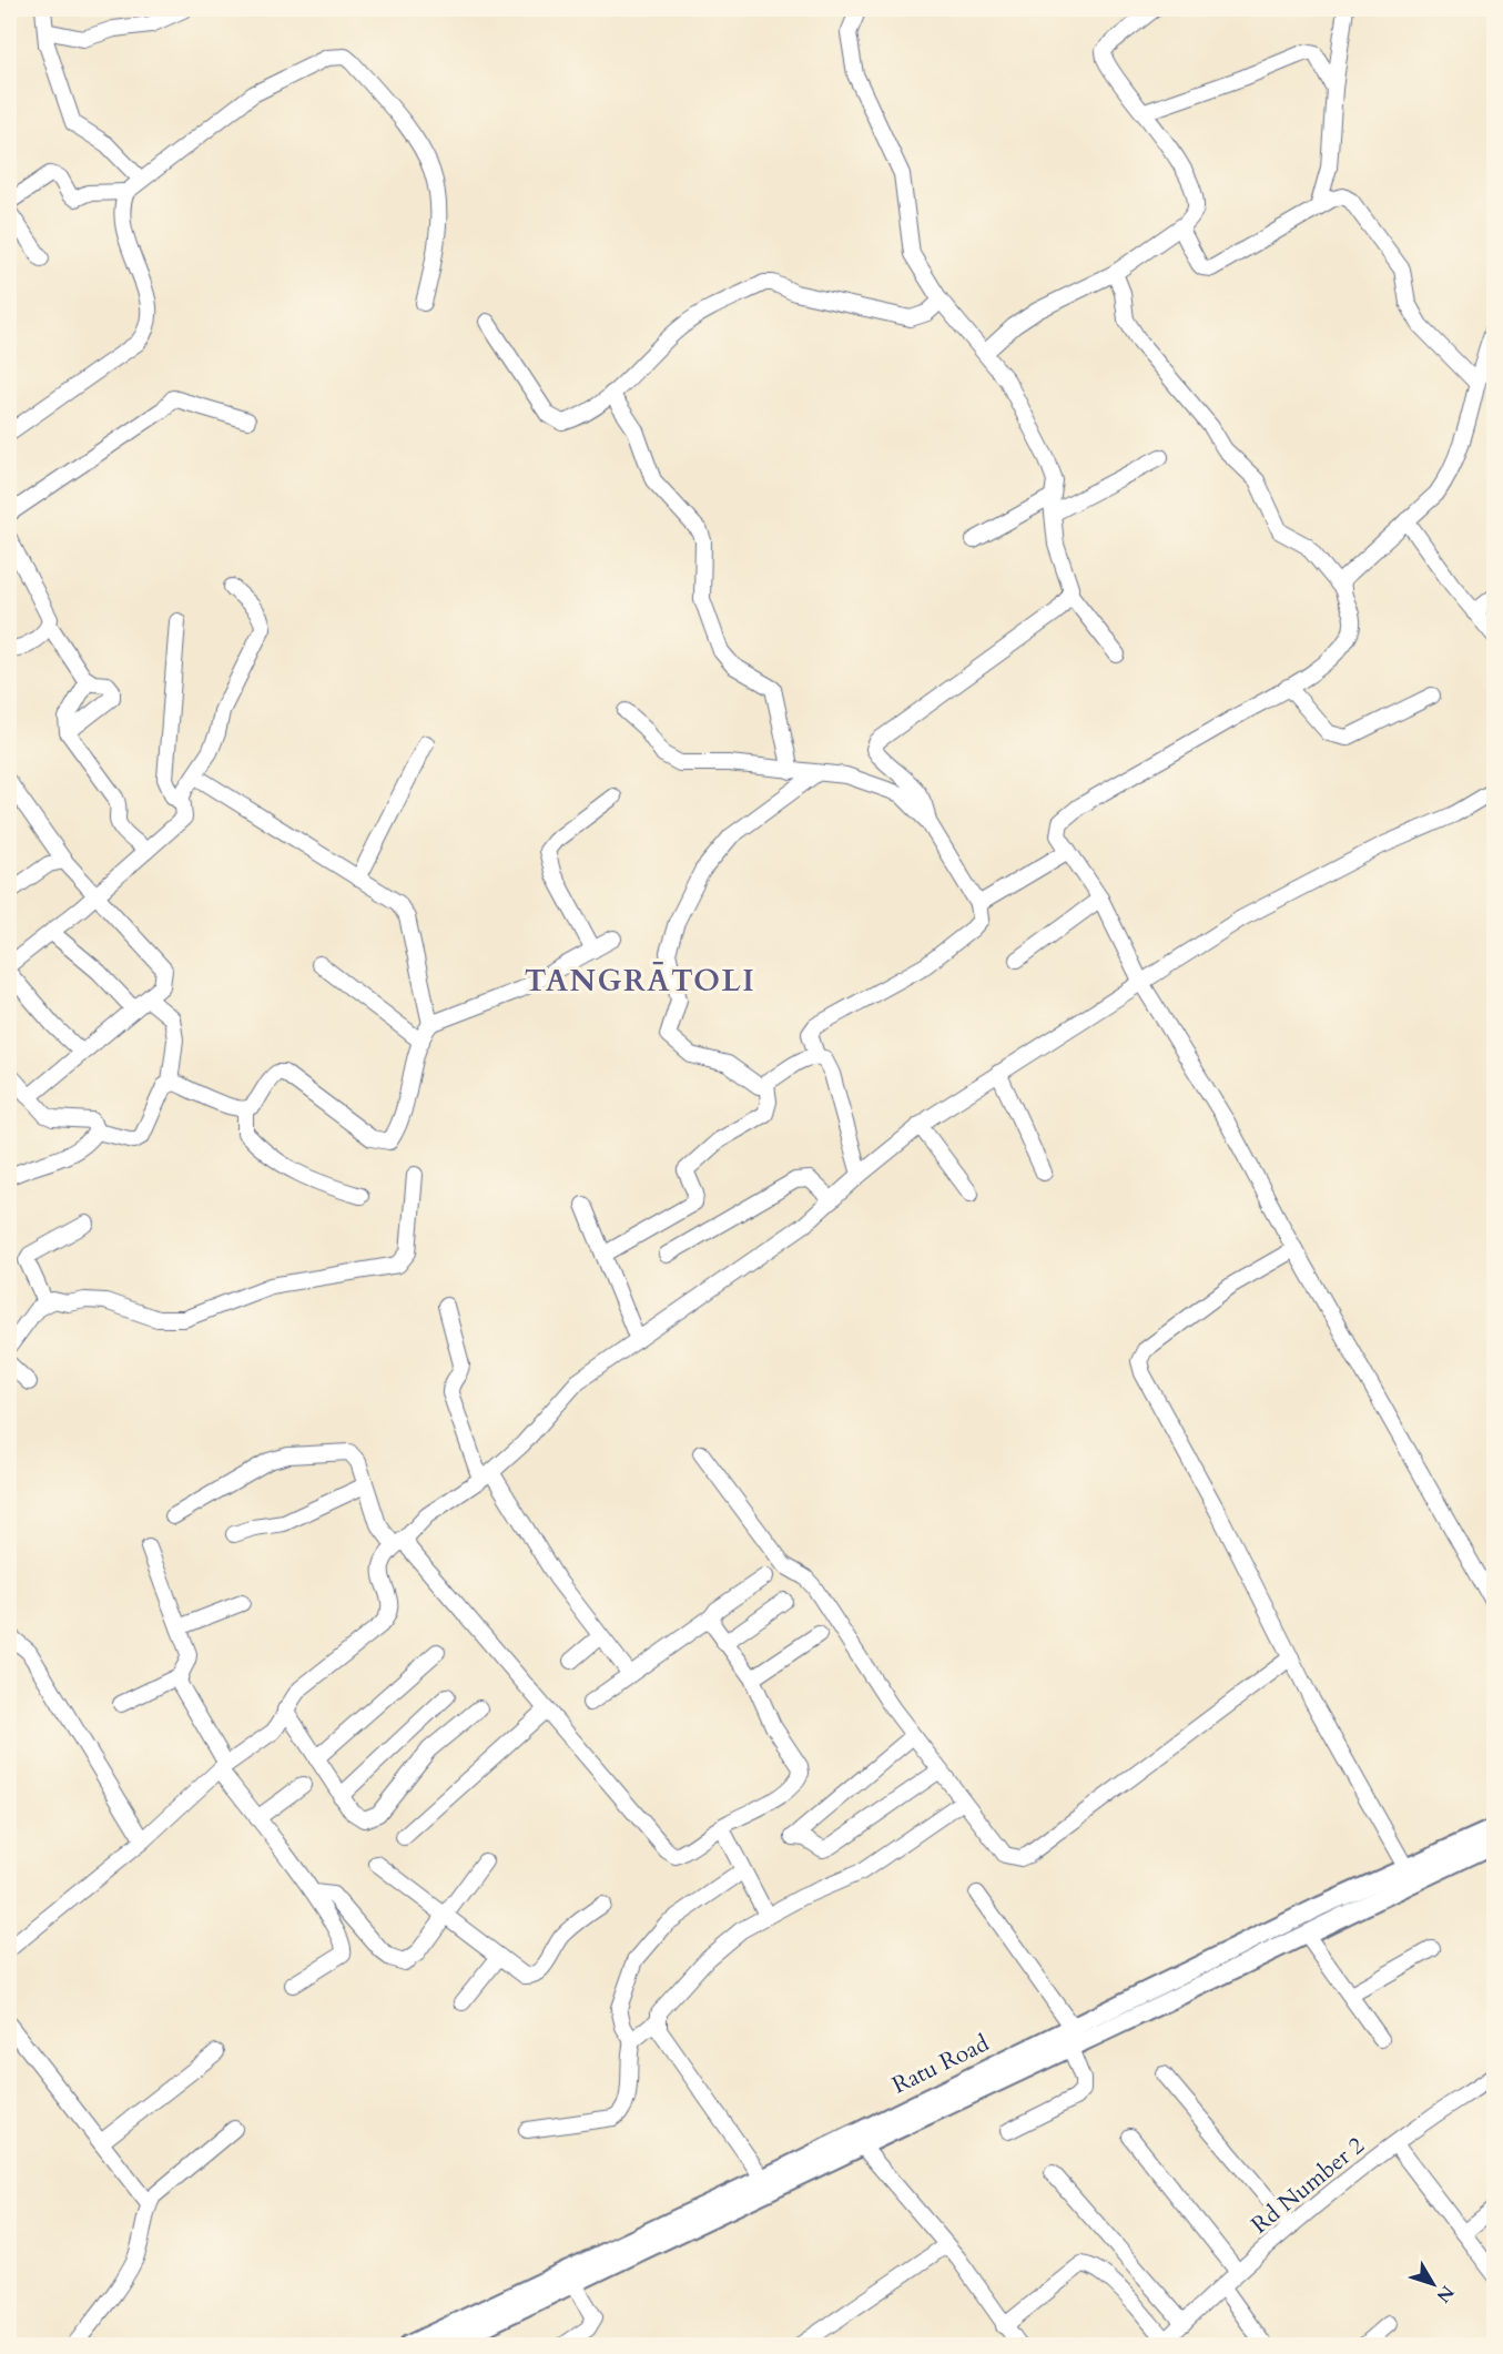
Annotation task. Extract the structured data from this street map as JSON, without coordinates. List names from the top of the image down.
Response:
{
  "streets": {
    "main road": ["Ratu Road"],
    "street": ["Rd Number 2"]
  },
  "districts": ["TANGRĀTOLI"],
  "north": "bottom right"
}
